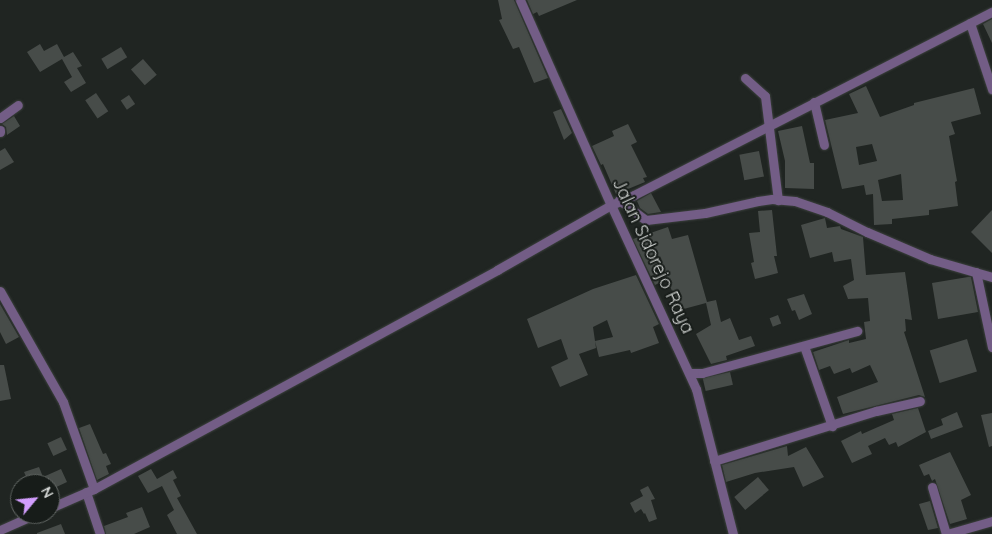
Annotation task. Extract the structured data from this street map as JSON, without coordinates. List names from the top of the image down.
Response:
{
  "streets": {
    "street": ["Jalan Sidorejo Raya"]
  },
  "north": "top right"
}
